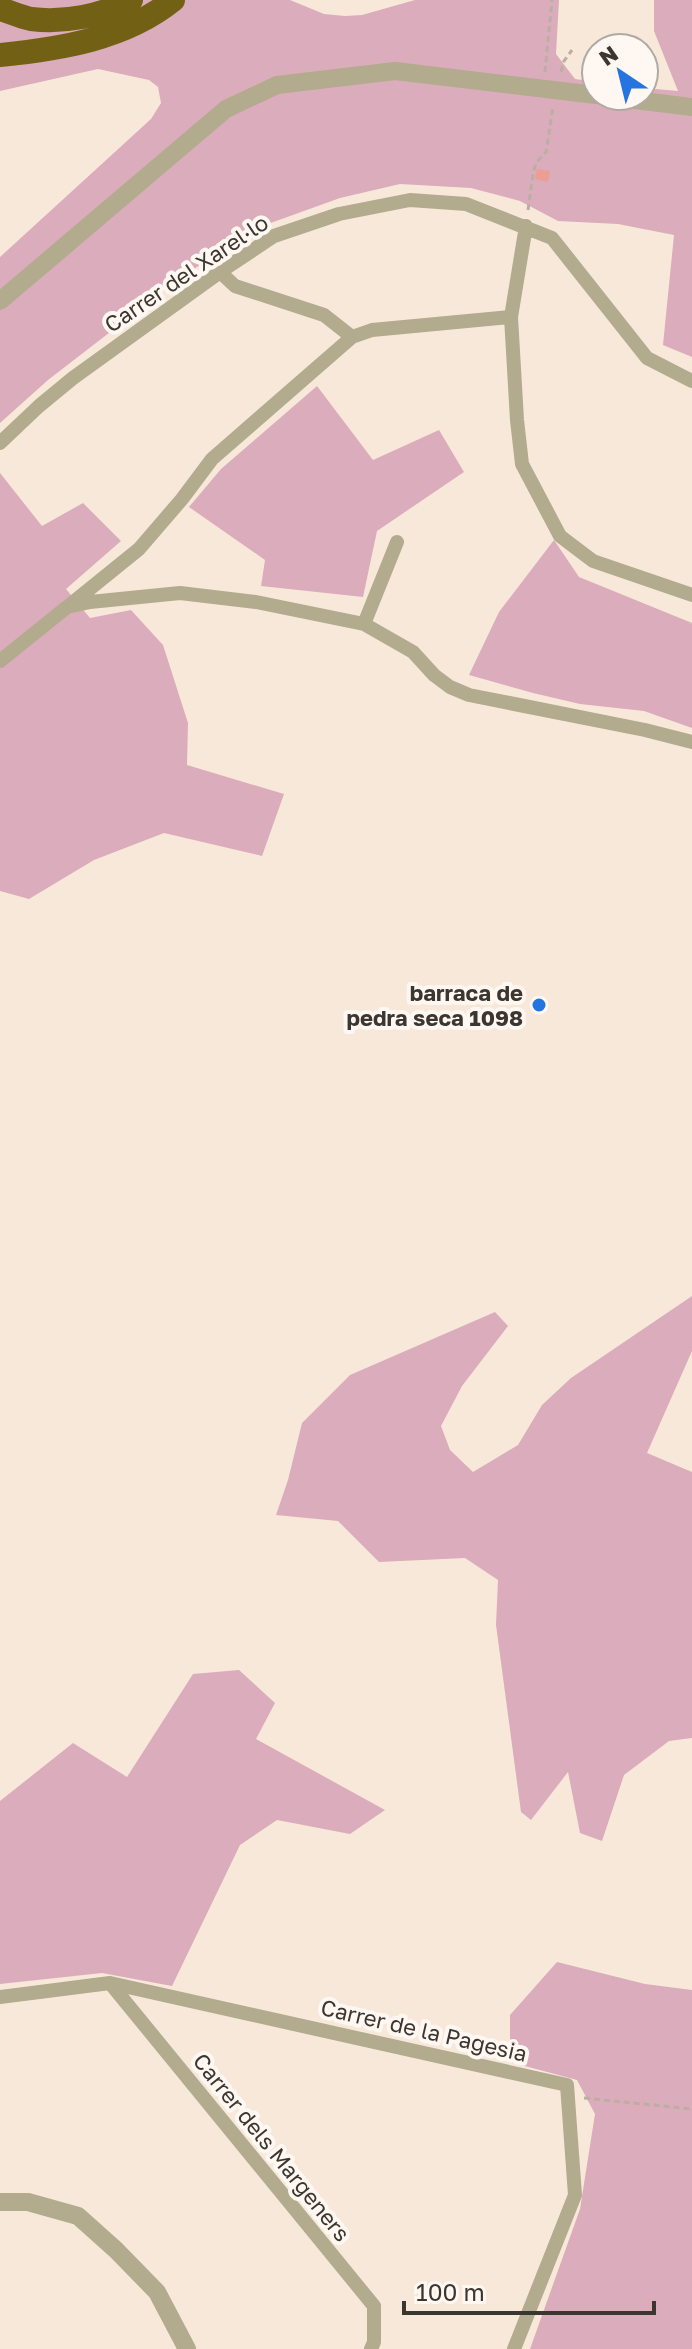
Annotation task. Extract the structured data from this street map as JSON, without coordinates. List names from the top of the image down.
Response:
{
  "streets": {
    "street": ["Carrer del Xarel·lo", "Carrer de la Pagesia", "Carrer dels Margeners"]
  },
  "crossings": [
    ["Carrer de la Pagesia", "Carrer dels Margeners"]
  ],
  "places": ["barraca de pedra seca 1098"],
  "scale_bar": "100 m",
  "north": "top left"
}
